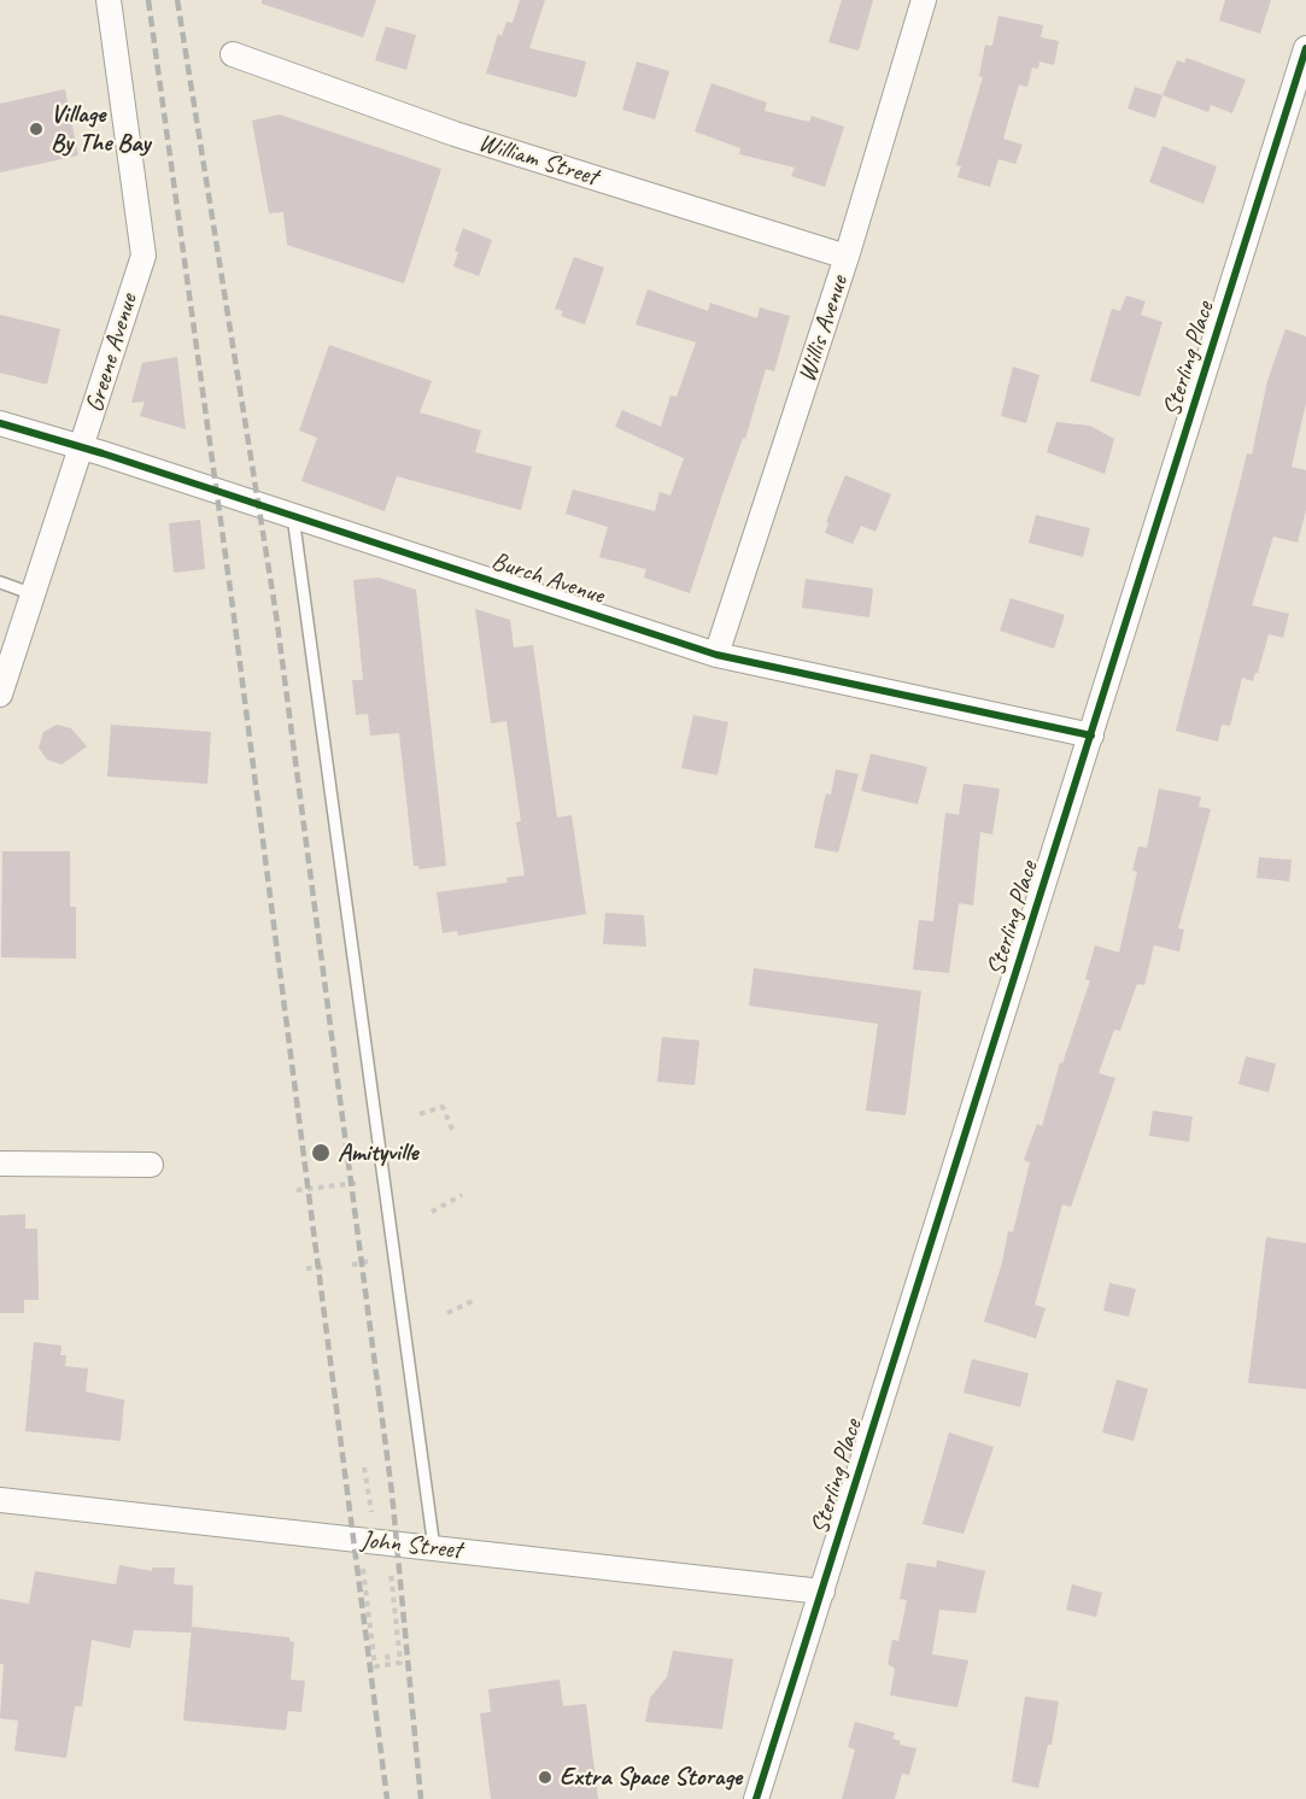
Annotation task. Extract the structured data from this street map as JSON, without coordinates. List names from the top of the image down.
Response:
{
  "streets": {
    "street": [
      "William Street",
      "Willis Avenue",
      "Greene Avenue",
      "Sterling Place",
      "Burch Avenue",
      "John Street"
    ]
  },
  "crossings": [
    ["William Street", "Willis Avenue"],
    ["Willis Avenue", "Burch Avenue"],
    ["Greene Avenue", "Burch Avenue"],
    ["Sterling Place", "Burch Avenue"],
    ["Sterling Place", "John Street"]
  ],
  "places": ["Village By The Bay", "Amityville", "Extra Space Storage"]
}
